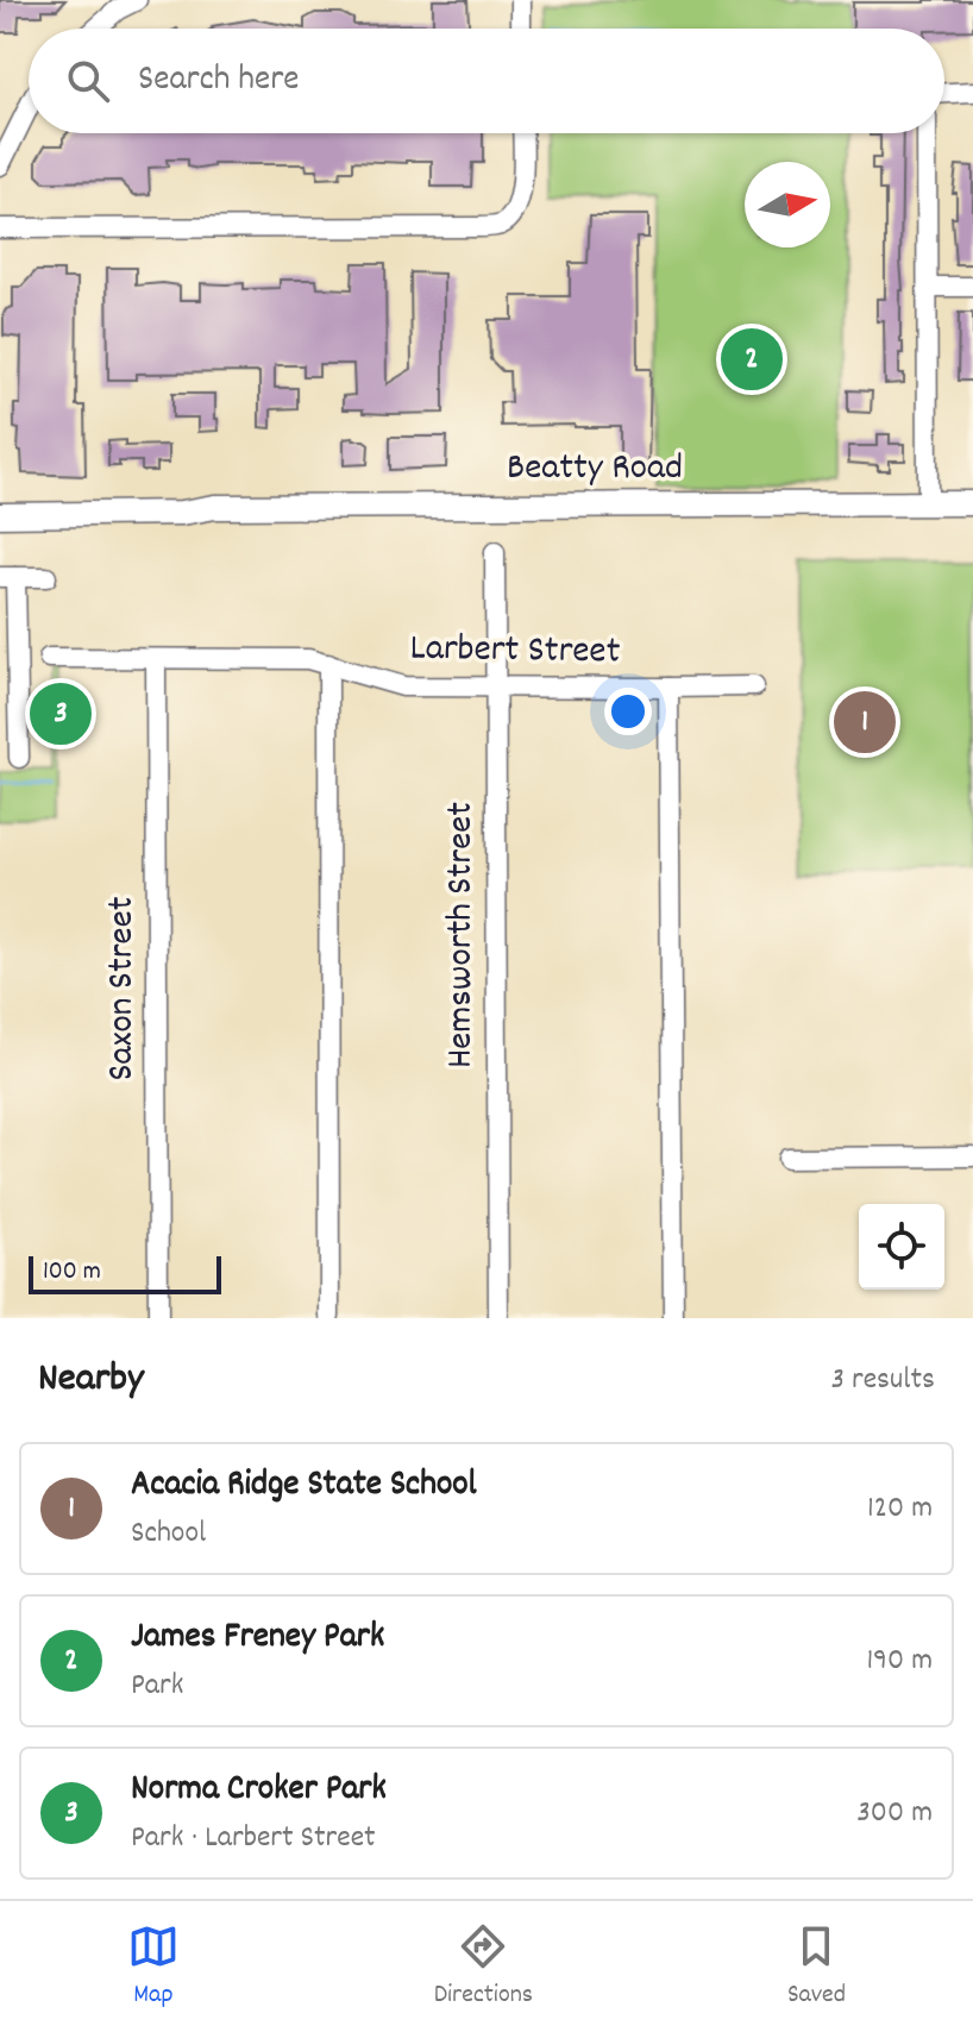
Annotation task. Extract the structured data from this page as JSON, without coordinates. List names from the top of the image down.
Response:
{
  "streets": {
    "main road": ["Beatty Road"],
    "street": ["Larbert Street", "Hemsworth Street", "Saxon Street"]
  },
  "crossings": [
    ["Larbert Street", "Hemsworth Street"],
    ["Larbert Street", "Saxon Street"]
  ],
  "scale_bar": "100 m",
  "north": "right",
  "page": {
    "search": "Search here",
    "pins": ["2", "3", "1"],
    "scale": "100 m",
    "heading": ["Nearby", "3 results"],
    "list": [
      {
        "mark": "1",
        "name": "Acacia Ridge State School",
        "note": "School",
        "value": "120 m"
      },
      {
        "mark": "2",
        "name": "James Freney Park",
        "note": "Park",
        "value": "190 m"
      },
      {
        "mark": "3",
        "name": "Norma Croker Park",
        "note": "Park · Larbert Street",
        "value": "300 m"
      }
    ],
    "nav": ["Map", "Directions", "Saved"]
  }
}
